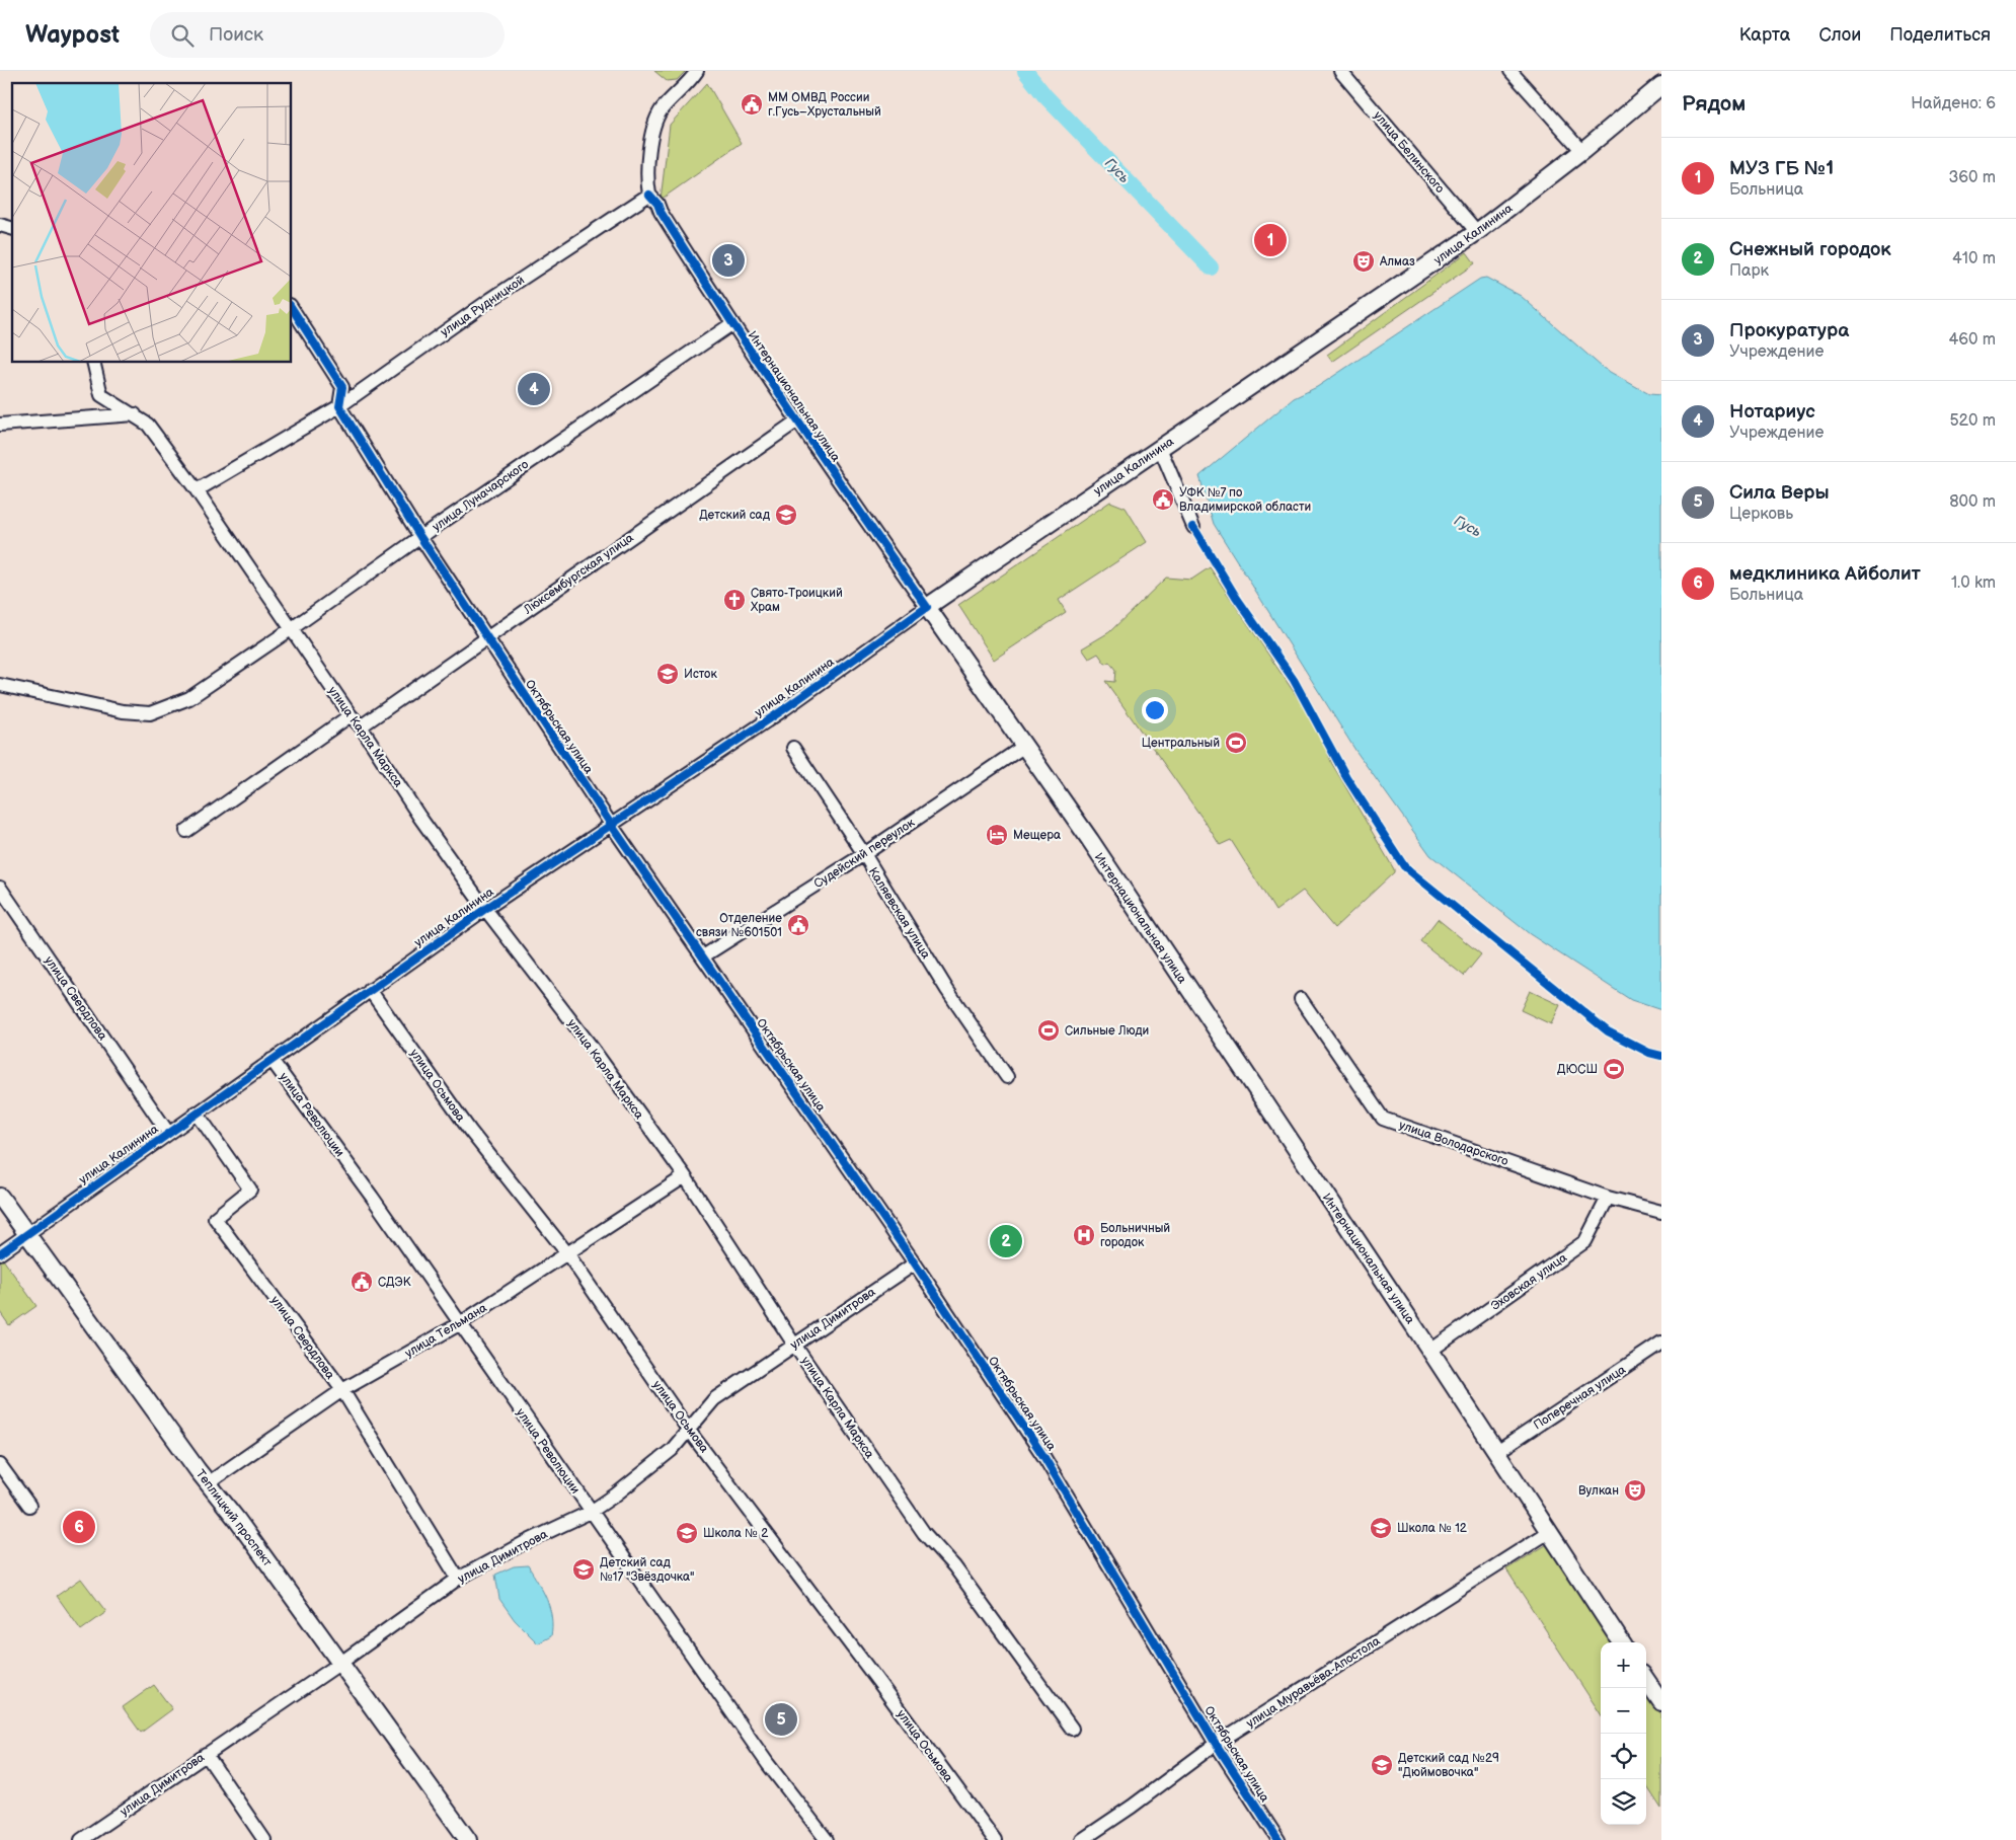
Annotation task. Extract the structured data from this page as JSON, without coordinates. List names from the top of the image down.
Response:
{
  "streets": {
    "main road": ["улица Калинина", "Интернациональная улица", "Теплицкий проспект"],
    "street": [
      "улица Белинского",
      "улица Рудницкой",
      "улица Луначарского",
      "Люксембургская улица",
      "Октябрьская улица",
      "улица Карла Маркса",
      "Судейский переулок",
      "Каляевская улица",
      "улица Свердлова",
      "улица Осьмова",
      "улица Революции",
      "улица Володарского",
      "Эховская улица",
      "улица Димитрова",
      "улица Тельмана",
      "Поперечная улица",
      "улица Муравьёва-Апостола"
    ]
  },
  "crossings": [
    ["улица Белинского", "улица Калинина"],
    ["улица Калинина", "Интернациональная улица"],
    ["улица Калинина", "Октябрьская улица"],
    ["улица Калинина", "улица Карла Маркса"],
    ["улица Калинина", "улица Свердлова"],
    ["улица Калинина", "улица Осьмова"],
    ["улица Калинина", "улица Революции"],
    ["улица Калинина", "Теплицкий проспект"],
    ["улица Рудницкой", "Интернациональная улица"],
    ["улица Рудницкой", "Октябрьская улица"],
    ["улица Рудницкой", "улица Карла Маркса"],
    ["Интернациональная улица", "улица Луначарского"],
    ["Интернациональная улица", "Люксембургская улица"],
    ["Интернациональная улица", "Судейский переулок"],
    ["Интернациональная улица", "Эховская улица"],
    ["Интернациональная улица", "Поперечная улица"],
    ["Интернациональная улица", "улица Муравьёва-Апостола"],
    ["улица Луначарского", "Октябрьская улица"],
    ["улица Луначарского", "улица Карла Маркса"],
    ["Люксембургская улица", "Октябрьская улица"],
    ["Люксембургская улица", "улица Карла Маркса"],
    ["Октябрьская улица", "Судейский переулок"],
    ["Октябрьская улица", "улица Димитрова"],
    ["Октябрьская улица", "улица Муравьёва-Апостола"],
    ["улица Карла Маркса", "улица Димитрова"],
    ["улица Карла Маркса", "улица Тельмана"],
    ["Судейский переулок", "Каляевская улица"],
    ["улица Свердлова", "улица Димитрова"],
    ["улица Свердлова", "улица Тельмана"],
    ["улица Осьмова", "улица Димитрова"],
    ["улица Осьмова", "улица Тельмана"],
    ["улица Революции", "улица Димитрова"],
    ["улица Революции", "улица Тельмана"],
    ["улица Володарского", "Эховская улица"],
    ["улица Димитрова", "Теплицкий проспект"],
    ["улица Тельмана", "Теплицкий проспект"]
  ],
  "water": ["Гусь"],
  "places": {
    "public building": [
      "ММ ОМВД России г.Гусь–Хрустальный",
      "УФК №7 по Владимирской области",
      "Отделение связи №601501",
      "СДЭК"
    ],
    "theatre": ["Алмаз", "Вулкан"],
    "school or university": [
      "Детский сад",
      "Исток",
      "Школа № 12",
      "Школа № 2",
      "Детский сад №17 \"Звёздочка\"",
      "Детский сад №29 \"Дюймовочка\""
    ],
    "church": ["Свято-Троицкий Храм"],
    "sports": ["Центральный", "Сильные Люди", "ДЮСШ"],
    "hotel": ["Мещера"],
    "hospital": ["Больничный городок"]
  },
  "page": {
    "header": "Waypost",
    "search": "Поиск",
    "nav": ["Карта", "Слои", "Поделиться"],
    "heading": ["Рядом", "Найдено: 6"],
    "list": [
      {
        "mark": "1",
        "name": "МУЗ ГБ №1",
        "note": "Больница",
        "value": "360 m"
      },
      {
        "mark": "2",
        "name": "Снежный городок",
        "note": "Парк",
        "value": "410 m"
      },
      {
        "mark": "3",
        "name": "Прокуратура",
        "note": "Учреждение",
        "value": "460 m"
      },
      {
        "mark": "4",
        "name": "Нотариус",
        "note": "Учреждение",
        "value": "520 m"
      },
      {
        "mark": "5",
        "name": "Сила Веры",
        "note": "Церковь",
        "value": "800 m"
      },
      {
        "mark": "6",
        "name": "медклиника Айболит",
        "note": "Больница",
        "value": "1.0 km"
      }
    ],
    "pins": [
      "1",
      "3",
      "4",
      "2",
      "6",
      "5"
    ],
    "map_buttons": ["+", "−"]
  }
}
